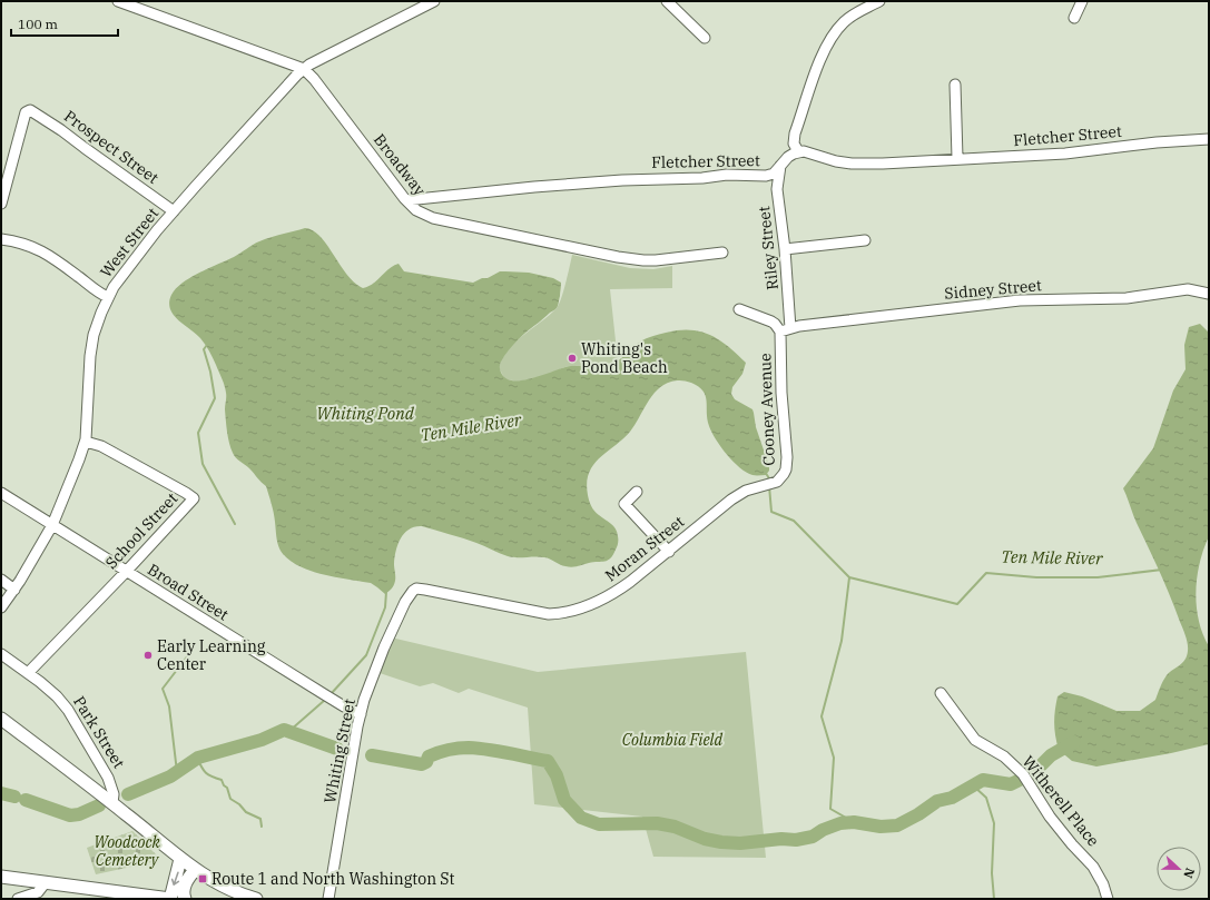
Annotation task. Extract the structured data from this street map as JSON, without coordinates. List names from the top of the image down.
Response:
{
  "streets": {
    "street": [
      "Fletcher Street",
      "Prospect Street",
      "Broadway",
      "West Street",
      "Riley Street",
      "Sidney Street",
      "Cooney Avenue",
      "School Street",
      "Moran Street",
      "Broad Street",
      "Park Street",
      "Whiting Street",
      "Witherell Place"
    ]
  },
  "crossings": [
    ["Fletcher Street", "Broadway"],
    ["Fletcher Street", "Riley Street"],
    ["Prospect Street", "West Street"],
    ["Broadway", "West Street"],
    ["West Street", "School Street"],
    ["West Street", "Broad Street"],
    ["Riley Street", "Sidney Street"],
    ["Sidney Street", "Cooney Avenue"],
    ["Cooney Avenue", "Moran Street"],
    ["School Street", "Broad Street"],
    ["School Street", "Park Street"],
    ["Moran Street", "Whiting Street"],
    ["Broad Street", "Whiting Street"]
  ],
  "water": ["Whiting Pond", "Ten Mile River"],
  "parks": ["Columbia Field", "Woodcock Cemetery"],
  "places": {
    "other": ["Whiting's Pond Beach", "Early Learning Center"],
    "transit": ["Route 1 and North Washington St"]
  },
  "scale_bar": "100 m",
  "north": "right"
}
